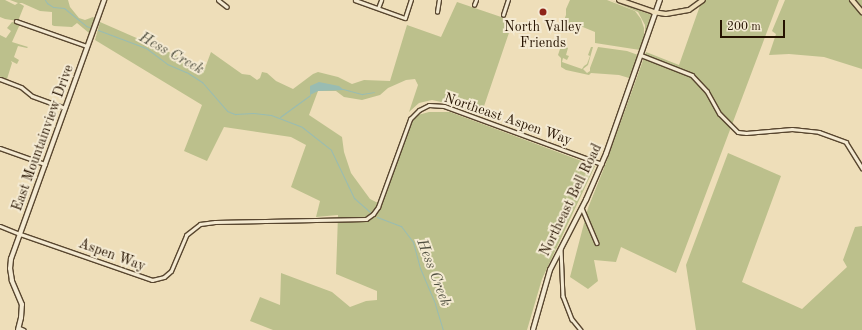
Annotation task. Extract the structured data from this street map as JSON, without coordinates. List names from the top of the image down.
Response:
{
  "streets": {
    "main road": ["East Mountainview Drive", "Northeast Bell Road"],
    "street": ["Northeast Aspen Way", "Aspen Way"]
  },
  "crossings": [
    ["Northeast Aspen Way", "Northeast Bell Road"],
    ["Northeast Aspen Way", "Aspen Way"],
    ["East Mountainview Drive", "Aspen Way"]
  ],
  "water": ["Hess Creek"],
  "places": ["North Valley Friends"],
  "scale_bar": "200 m"
}
